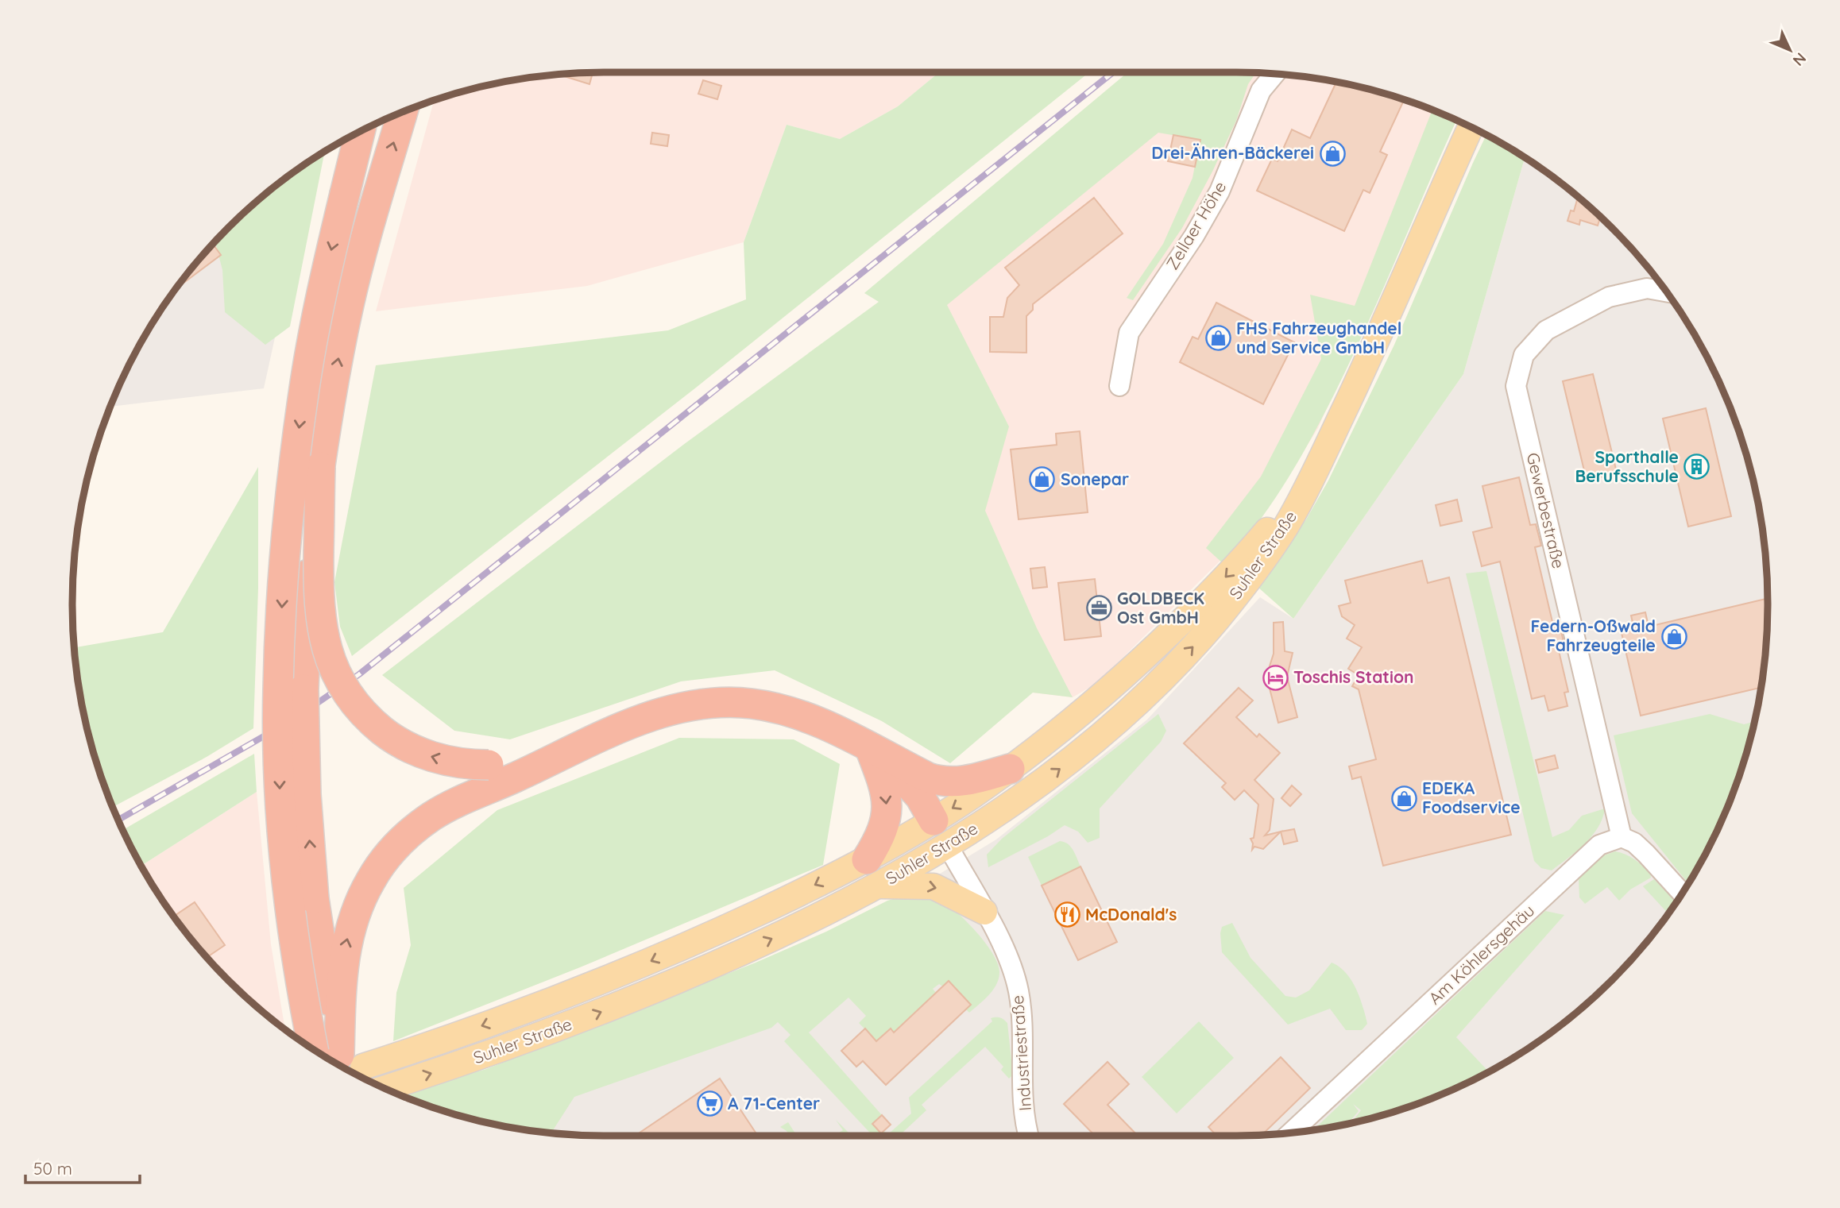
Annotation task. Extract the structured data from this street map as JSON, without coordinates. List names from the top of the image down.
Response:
{
  "streets": {
    "main road": ["Suhler Straße"],
    "street": [
      "Zellaer Höhe",
      "Gewerbestraße",
      "Am Köhlersgehäu",
      "Industriestraße"
    ]
  },
  "crossings": [
    ["Gewerbestraße", "Am Köhlersgehäu"],
    ["Suhler Straße", "Industriestraße"]
  ],
  "places": {
    "shop": [
      "Drei-Ähren-Bäckerei",
      "FHS Fahrzeughandel und Service GmbH",
      "Sonepar",
      "Federn-Oßwald Fahrzeugteile",
      "EDEKA Foodservice"
    ],
    "building": ["Sporthalle Berufsschule"],
    "office": ["GOLDBECK Ost GmbH"],
    "hotel": ["Toschis Station"],
    "restaurant": ["McDonald's"],
    "supermarket": ["A 71-Center"]
  },
  "scale_bar": "50 m",
  "north": "bottom right"
}
